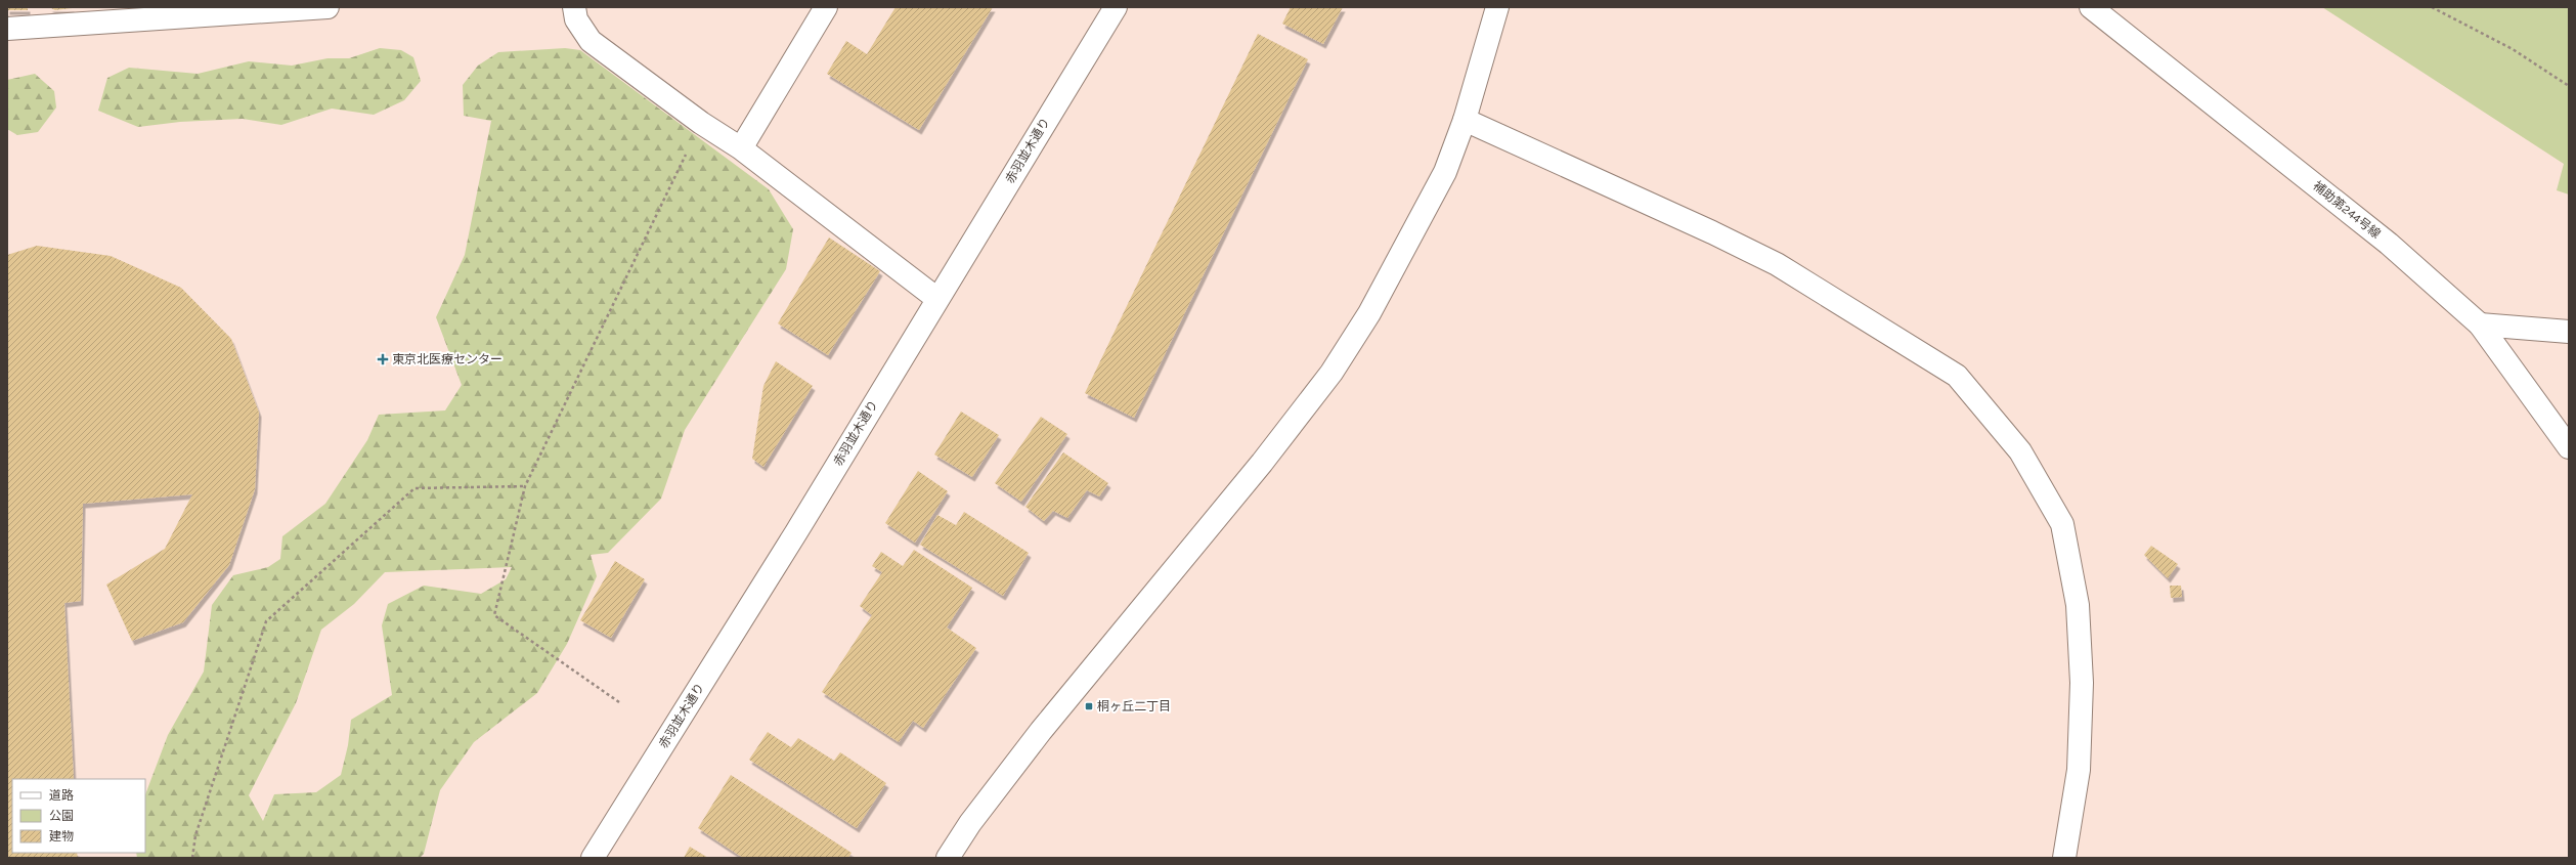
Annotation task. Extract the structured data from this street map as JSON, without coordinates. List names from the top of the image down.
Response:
{
  "streets": {
    "street": ["赤羽並木通り", "補助第244号線"]
  },
  "places": {
    "health": ["東京北医療センター"],
    "transit": ["桐ヶ丘二丁目"]
  },
  "legend": ["道路", "公園", "建物"]
}
